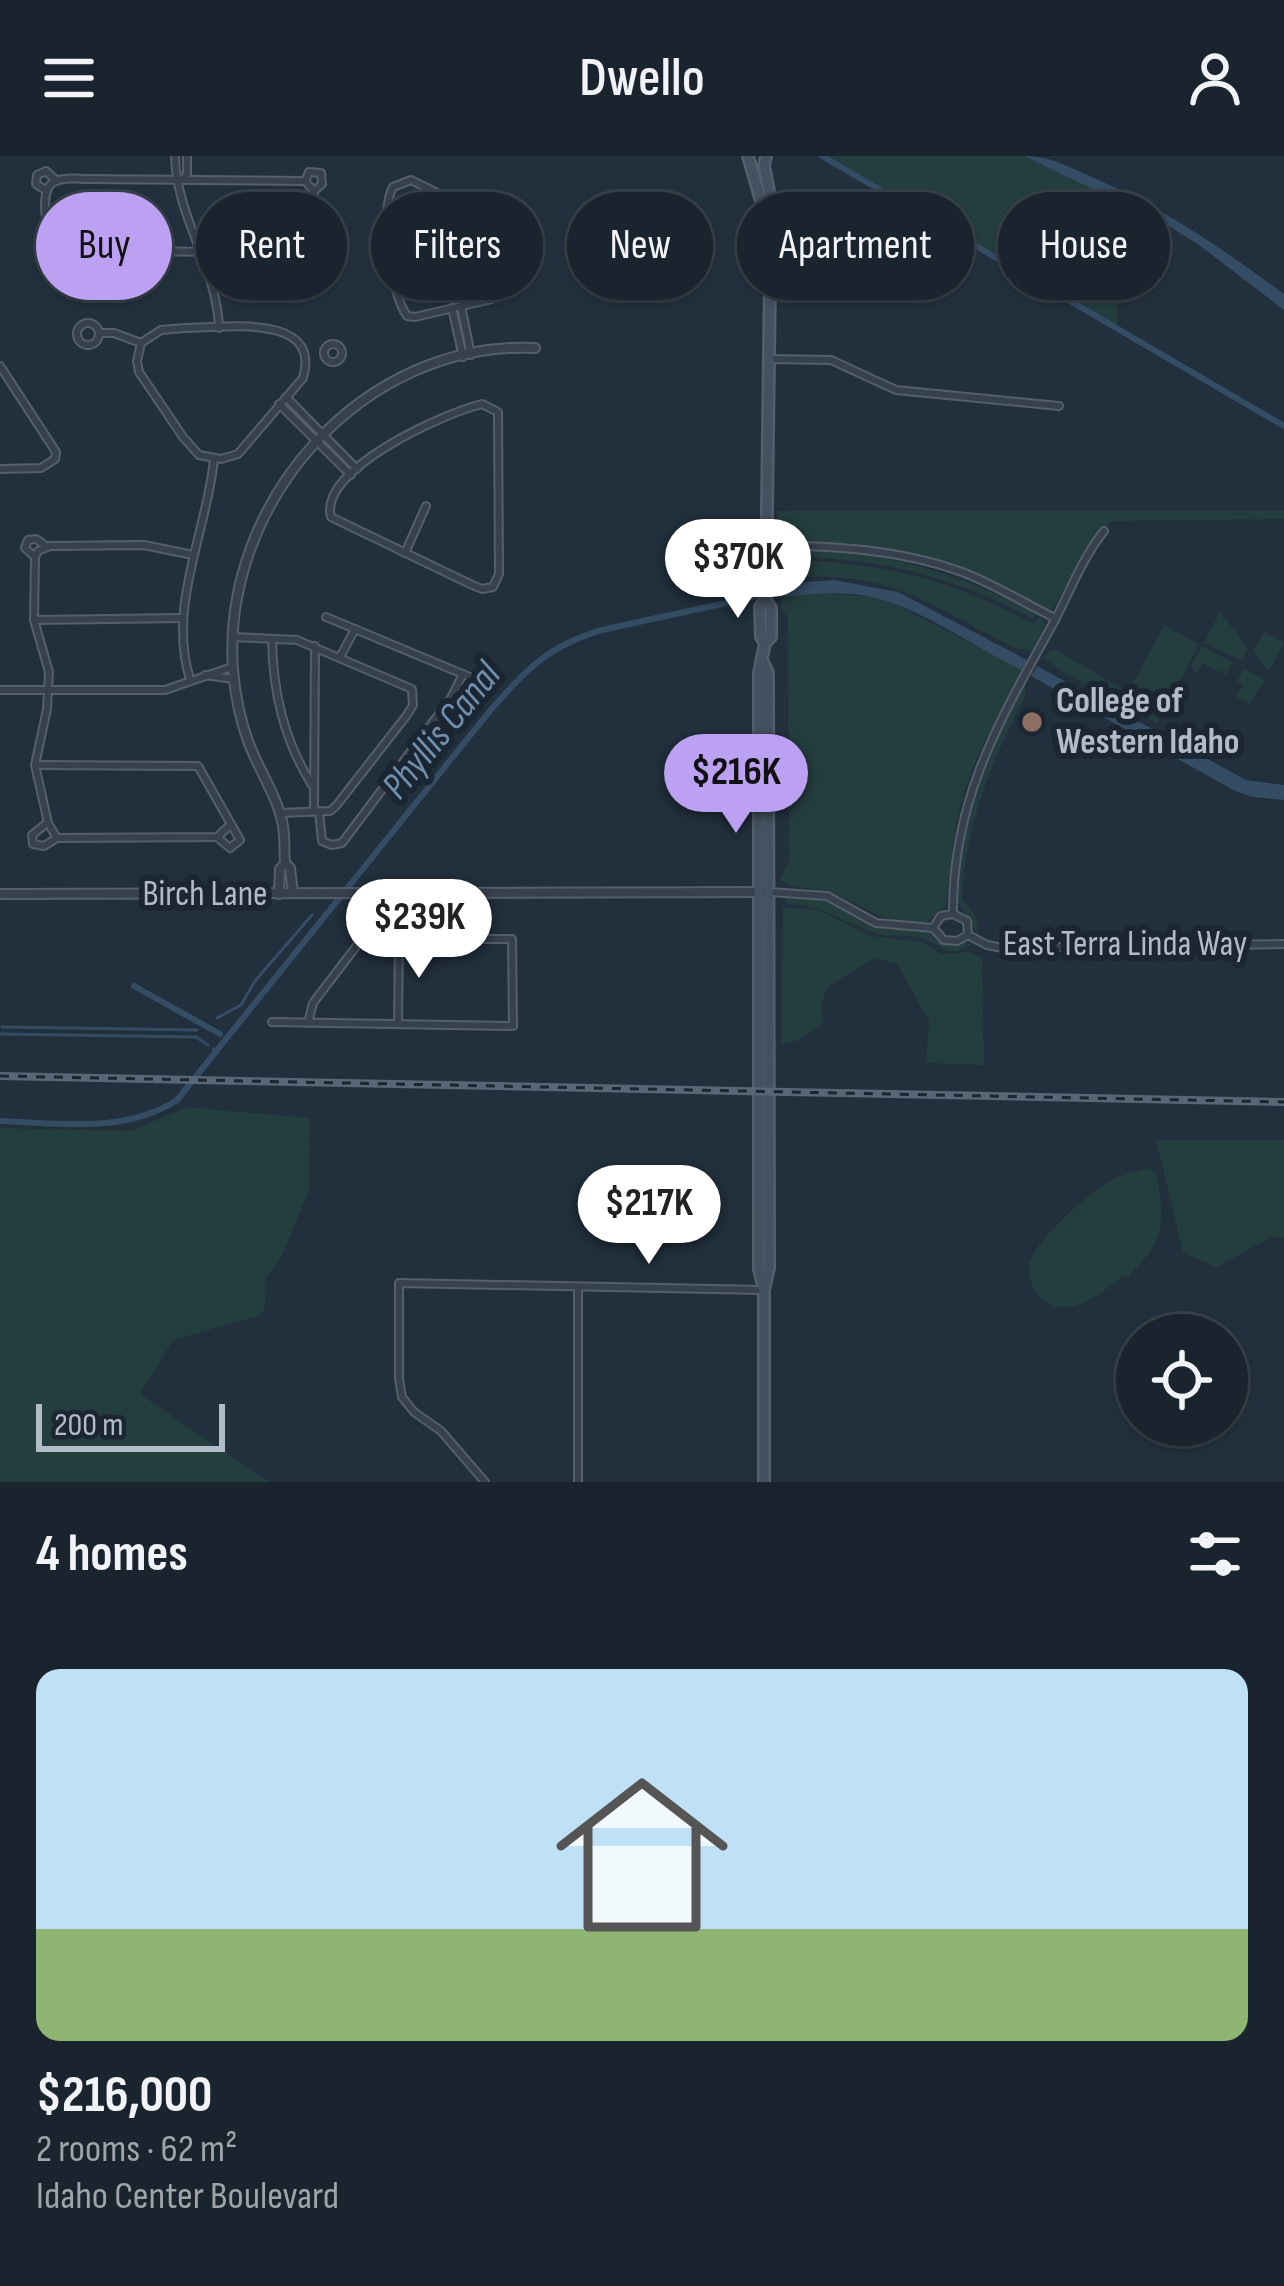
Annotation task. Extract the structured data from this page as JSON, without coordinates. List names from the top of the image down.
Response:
{
  "streets": {
    "street": ["Birch Lane", "East Terra Linda Way"]
  },
  "water": ["Phyllis Canal"],
  "places": ["College of Western Idaho"],
  "scale_bar": "200 m",
  "page": {
    "header": "Dwello",
    "chip": [
      "Buy",
      "Rent",
      "Filters",
      "New",
      "Apartment",
      "House"
    ],
    "price": [
      "$370K",
      "$216K",
      "$239K",
      "$217K"
    ],
    "scale": "200 m",
    "heading": "4 homes",
    "list": [
      {
        "name": "$216,000",
        "note": "2 rooms · 62 m² · Idaho Center Boulevard"
      }
    ]
  }
}
